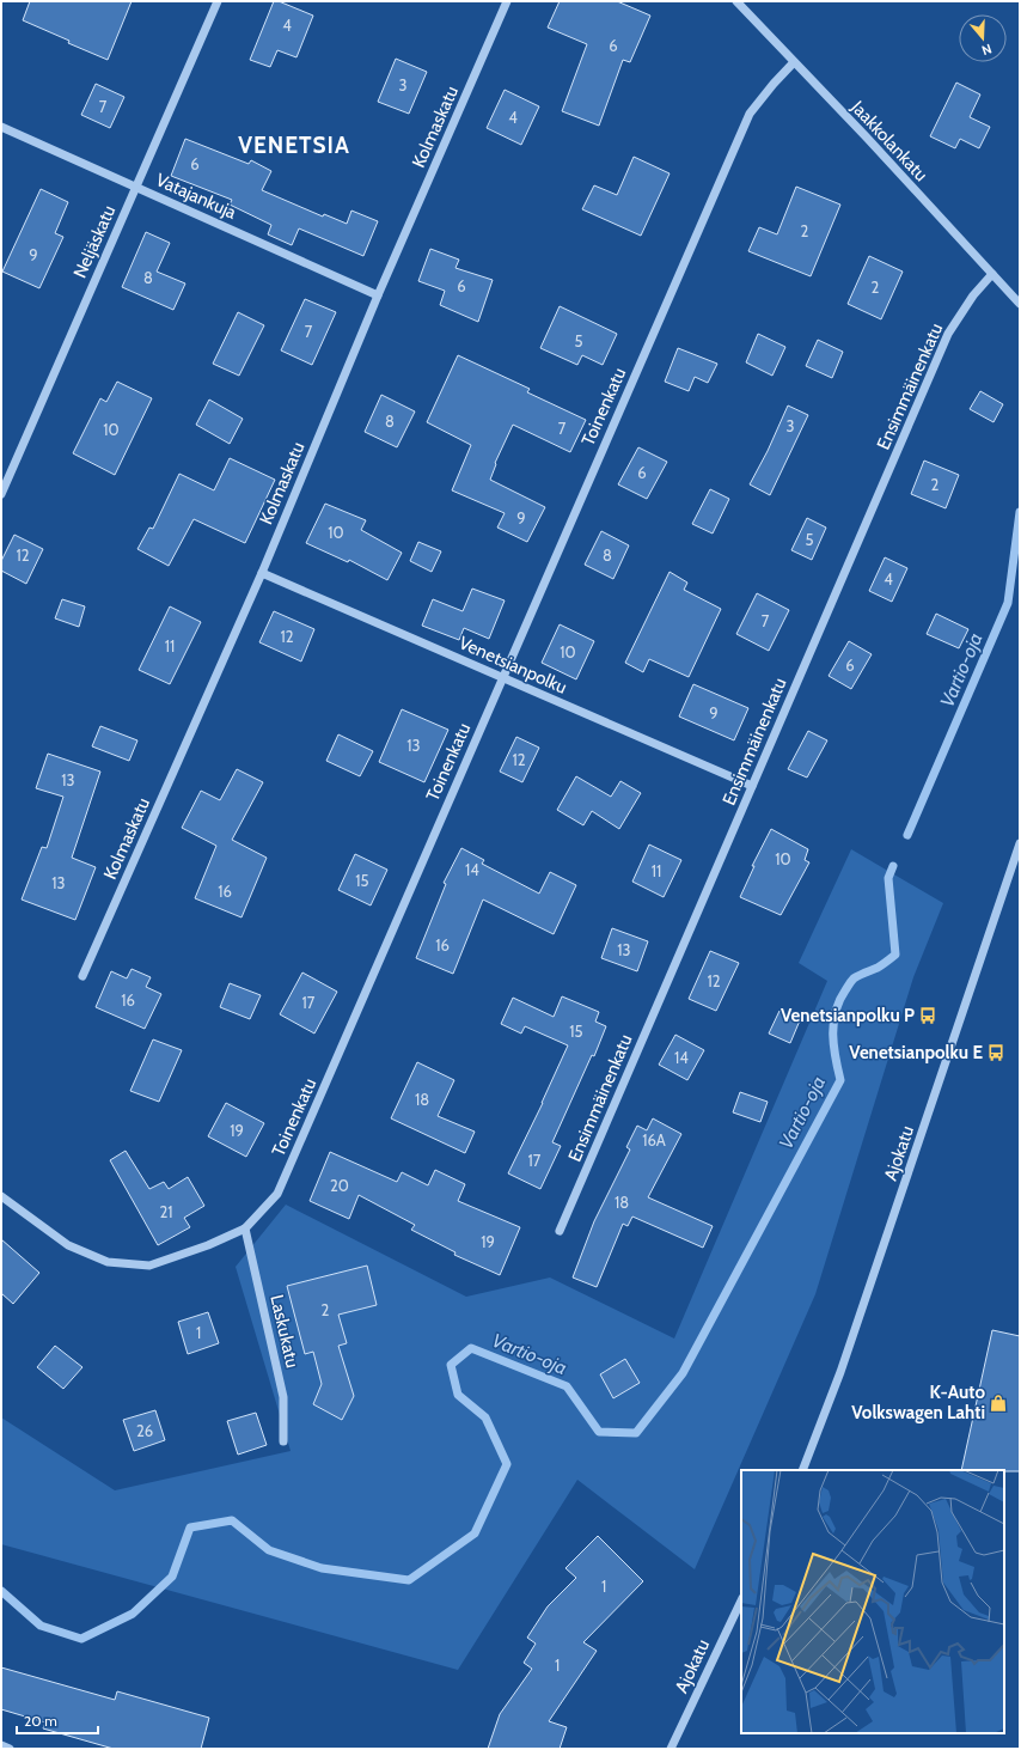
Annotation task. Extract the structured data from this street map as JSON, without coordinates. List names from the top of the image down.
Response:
{
  "streets": {
    "street": [
      "Kolmaskatu",
      "Jaakkolankatu",
      "Vatajankuja",
      "Neljäskatu",
      "Ensimmäinenkatu",
      "Toinenkatu",
      "Venetsianpolku",
      "Ajokatu",
      "Laskukatu"
    ]
  },
  "crossings": [
    ["Kolmaskatu", "Vatajankuja"],
    ["Kolmaskatu", "Venetsianpolku"],
    ["Jaakkolankatu", "Ensimmäinenkatu"],
    ["Jaakkolankatu", "Toinenkatu"],
    ["Vatajankuja", "Neljäskatu"],
    ["Ensimmäinenkatu", "Venetsianpolku"],
    ["Toinenkatu", "Venetsianpolku"],
    ["Toinenkatu", "Laskukatu"]
  ],
  "districts": ["VENETSIA"],
  "water": ["Vartio-oja"],
  "places": {
    "bus stop": ["Venetsianpolku P", "Venetsianpolku E"],
    "shop": ["K-Auto Volkswagen Lahti"]
  },
  "house_numbers": [
    "4",
    "6",
    "3",
    "7",
    "4",
    "6",
    "2",
    "9",
    "8",
    "6",
    "2",
    "7",
    "5",
    "8",
    "3",
    "7",
    "10",
    "6",
    "2",
    "9",
    "10",
    "5",
    "12",
    "8",
    "4",
    "7",
    "12",
    "11",
    "10",
    "6",
    "9",
    "13",
    "12",
    "13",
    "10",
    "14",
    "11",
    "15",
    "13",
    "16",
    "16",
    "13",
    "12",
    "16",
    "17",
    "15",
    "14",
    "18",
    "19",
    "16A",
    "17",
    "20",
    "18",
    "21",
    "19",
    "2",
    "1",
    "26",
    "1",
    "1"
  ],
  "scale_bar": "20 m",
  "north": "bottom"
}
